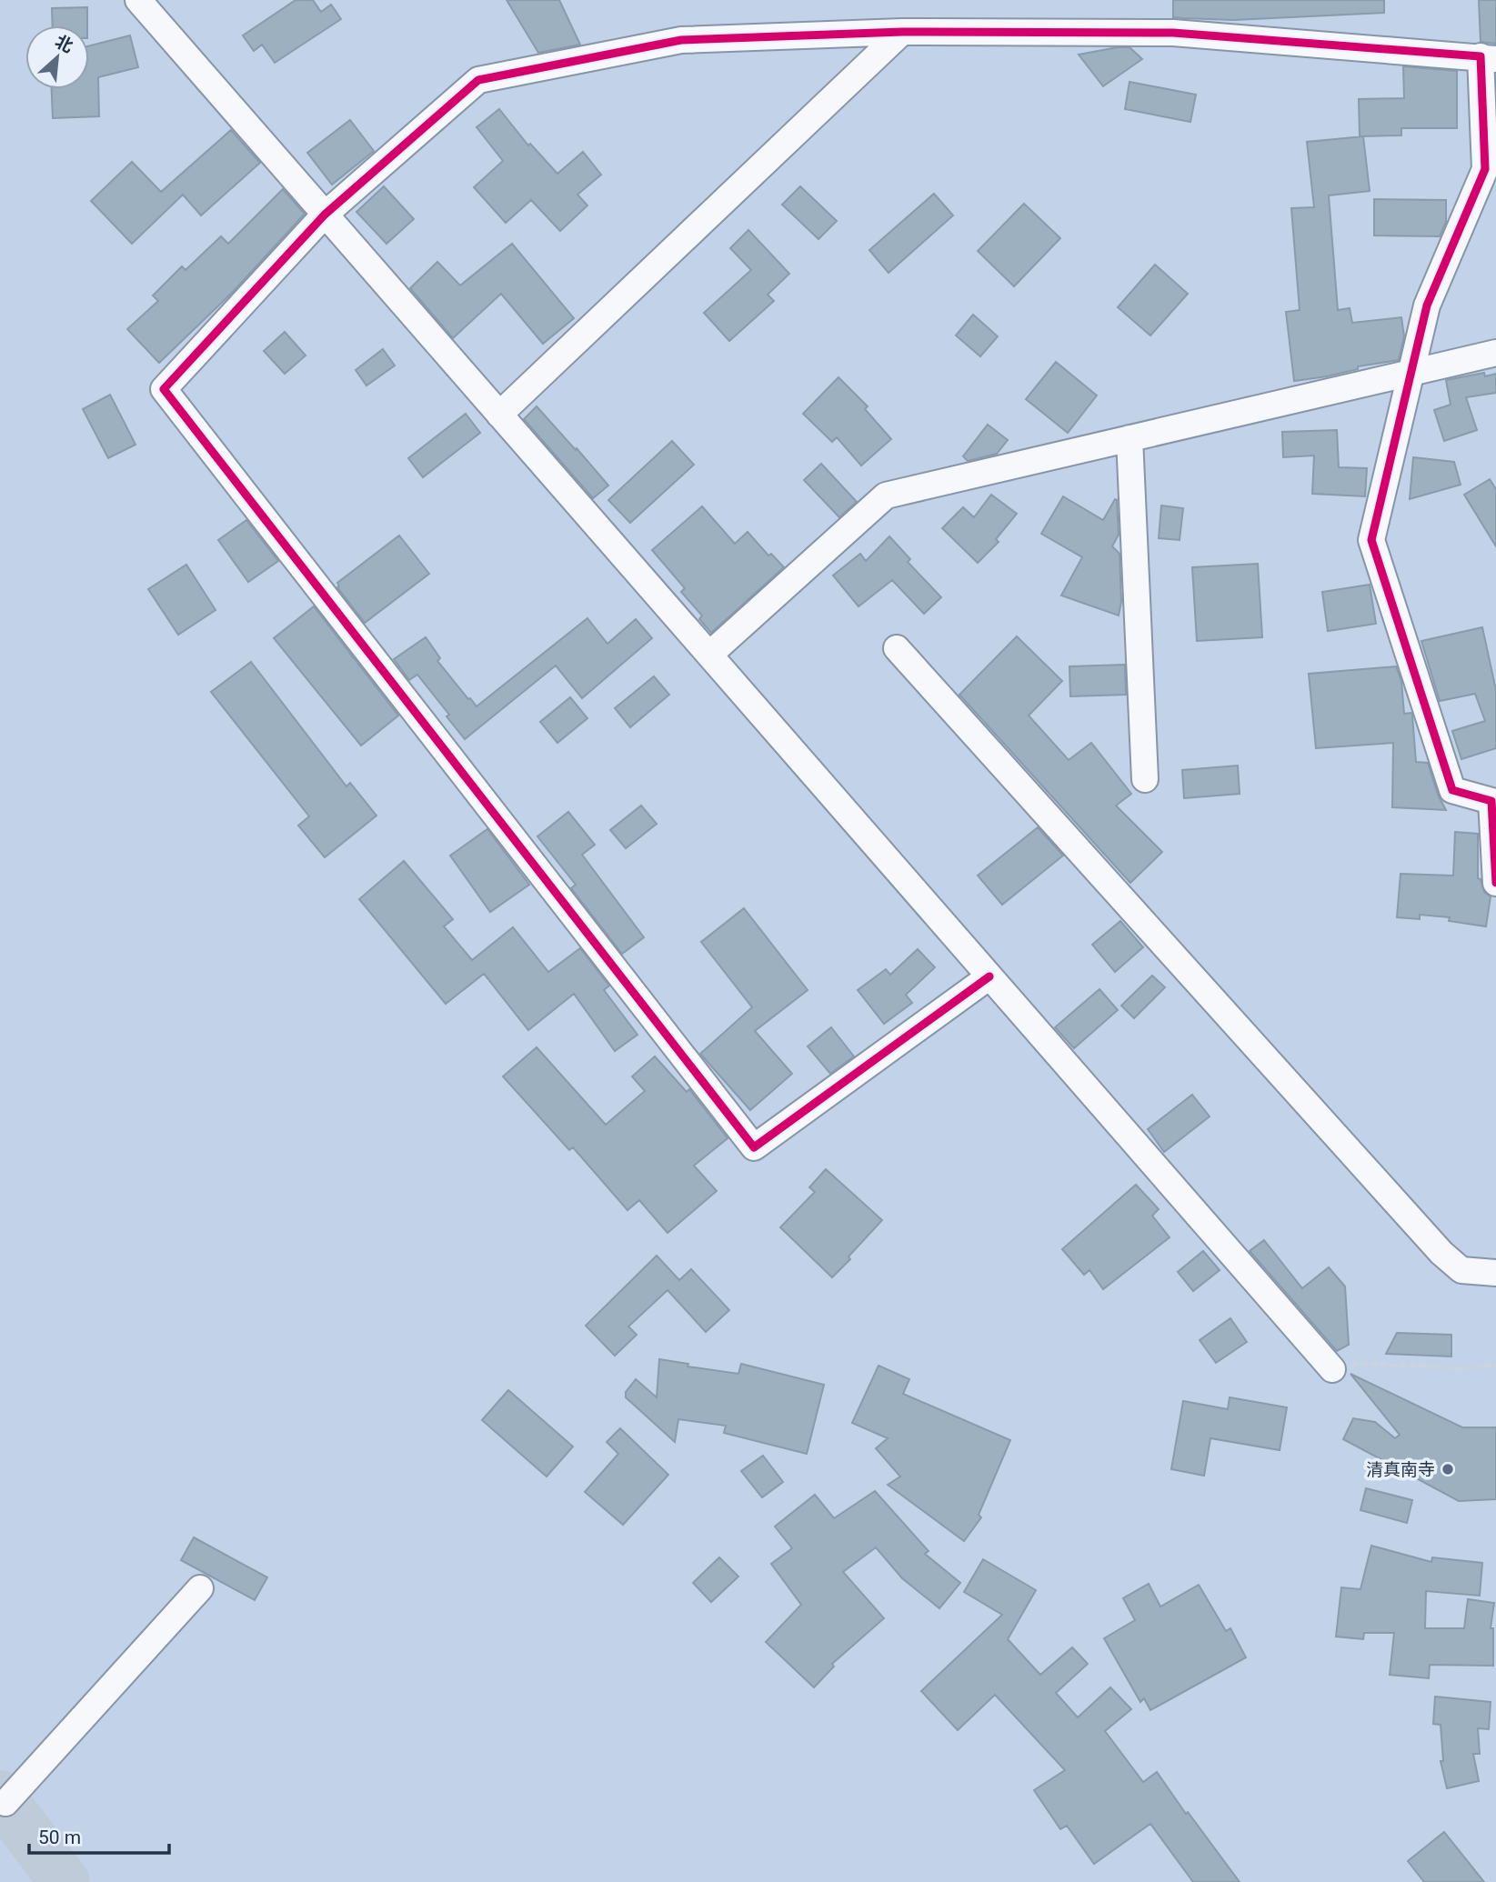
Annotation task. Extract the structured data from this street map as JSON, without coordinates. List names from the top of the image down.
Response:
{
  "places": ["清真南寺"],
  "scale_bar": "50 m",
  "north": "top right"
}
